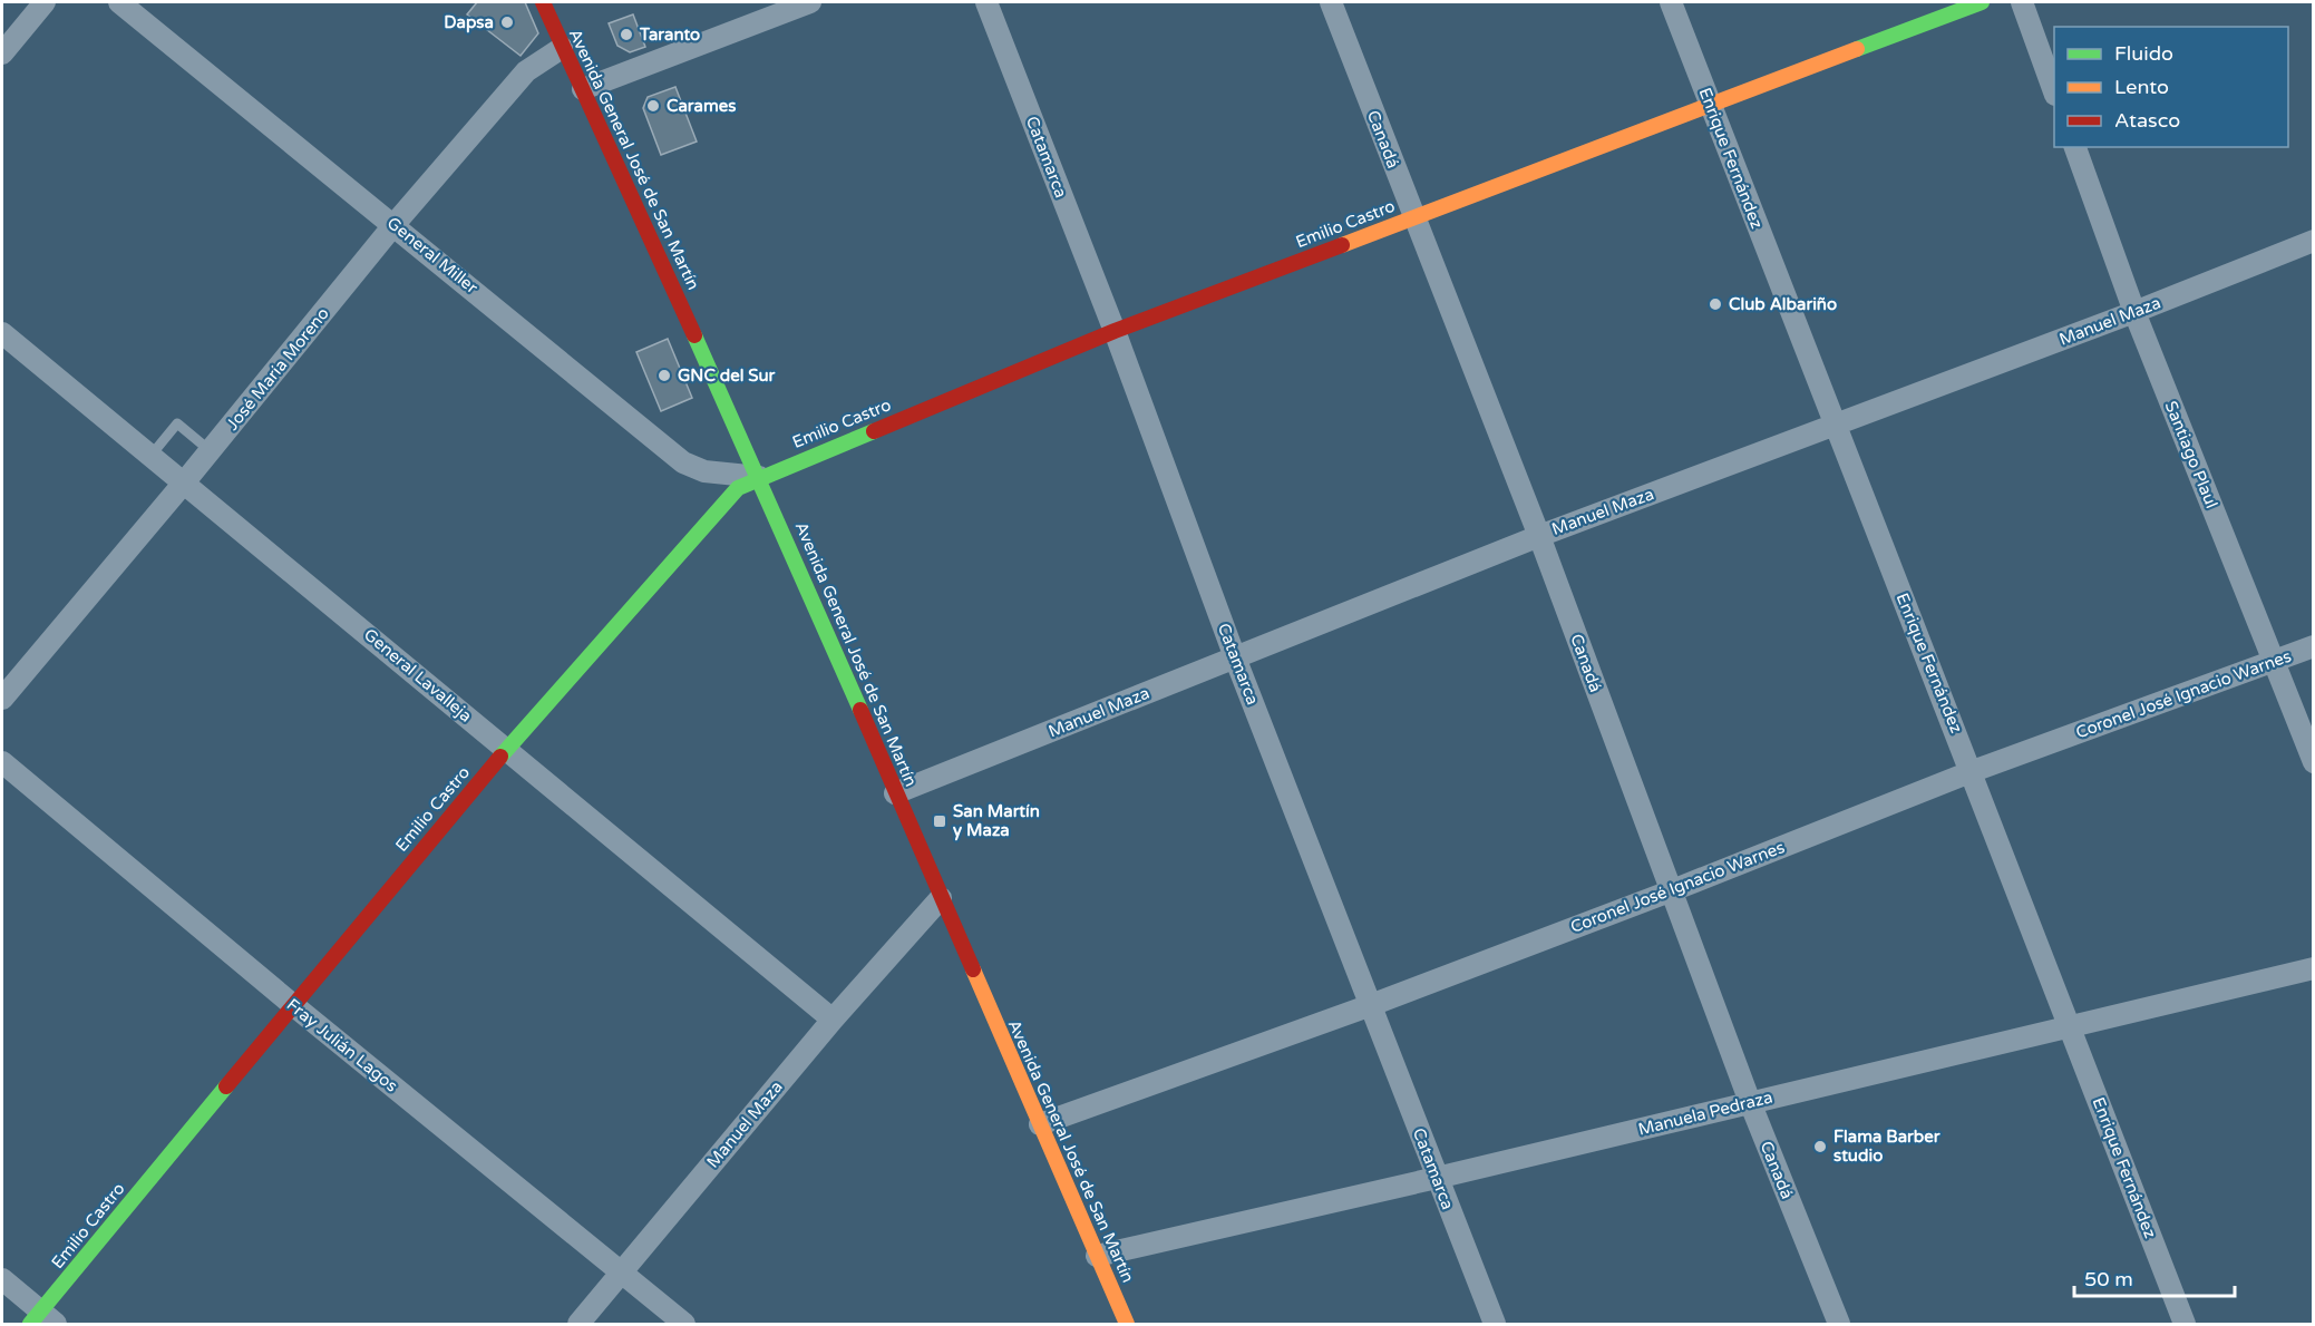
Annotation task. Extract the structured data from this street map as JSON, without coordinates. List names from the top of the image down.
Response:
{
  "streets": {
    "street": [
      "Canadá",
      "Catamarca",
      "Enrique Fernández",
      "Avenida General José de San Martín",
      "Emilio Castro",
      "General Miller",
      "Manuel Maza",
      "José María Moreno",
      "Santiago Plaul",
      "General Lavalleja",
      "Coronel José Ignacio Warnes",
      "Fray Julián Lagos",
      "Manuela Pedraza"
    ]
  },
  "crossings": [
    ["Canadá", "Emilio Castro"],
    ["Canadá", "Manuel Maza"],
    ["Canadá", "Coronel José Ignacio Warnes"],
    ["Canadá", "Manuela Pedraza"],
    ["Catamarca", "Emilio Castro"],
    ["Catamarca", "Manuel Maza"],
    ["Catamarca", "Coronel José Ignacio Warnes"],
    ["Catamarca", "Manuela Pedraza"],
    ["Enrique Fernández", "Emilio Castro"],
    ["Enrique Fernández", "Manuel Maza"],
    ["Enrique Fernández", "Coronel José Ignacio Warnes"],
    ["Enrique Fernández", "Manuela Pedraza"],
    ["Avenida General José de San Martín", "Emilio Castro"],
    ["Avenida General José de San Martín", "General Miller"],
    ["Avenida General José de San Martín", "Manuel Maza"],
    ["Avenida General José de San Martín", "José María Moreno"],
    ["Avenida General José de San Martín", "Coronel José Ignacio Warnes"],
    ["Avenida General José de San Martín", "Manuela Pedraza"],
    ["Emilio Castro", "General Miller"],
    ["Emilio Castro", "General Lavalleja"],
    ["Emilio Castro", "Fray Julián Lagos"],
    ["General Miller", "José María Moreno"],
    ["Manuel Maza", "Santiago Plaul"],
    ["Manuel Maza", "General Lavalleja"],
    ["Manuel Maza", "Fray Julián Lagos"],
    ["José María Moreno", "General Lavalleja"],
    ["Santiago Plaul", "Coronel José Ignacio Warnes"]
  ],
  "places": {
    "other": [
      "Dapsa",
      "Taranto",
      "Carames",
      "Club Albariño",
      "GNC del Sur",
      "Flama Barber studio"
    ],
    "transit": ["San Martín y Maza"]
  },
  "legend": ["Fluido", "Lento", "Atasco"],
  "scale_bar": "50 m"
}
